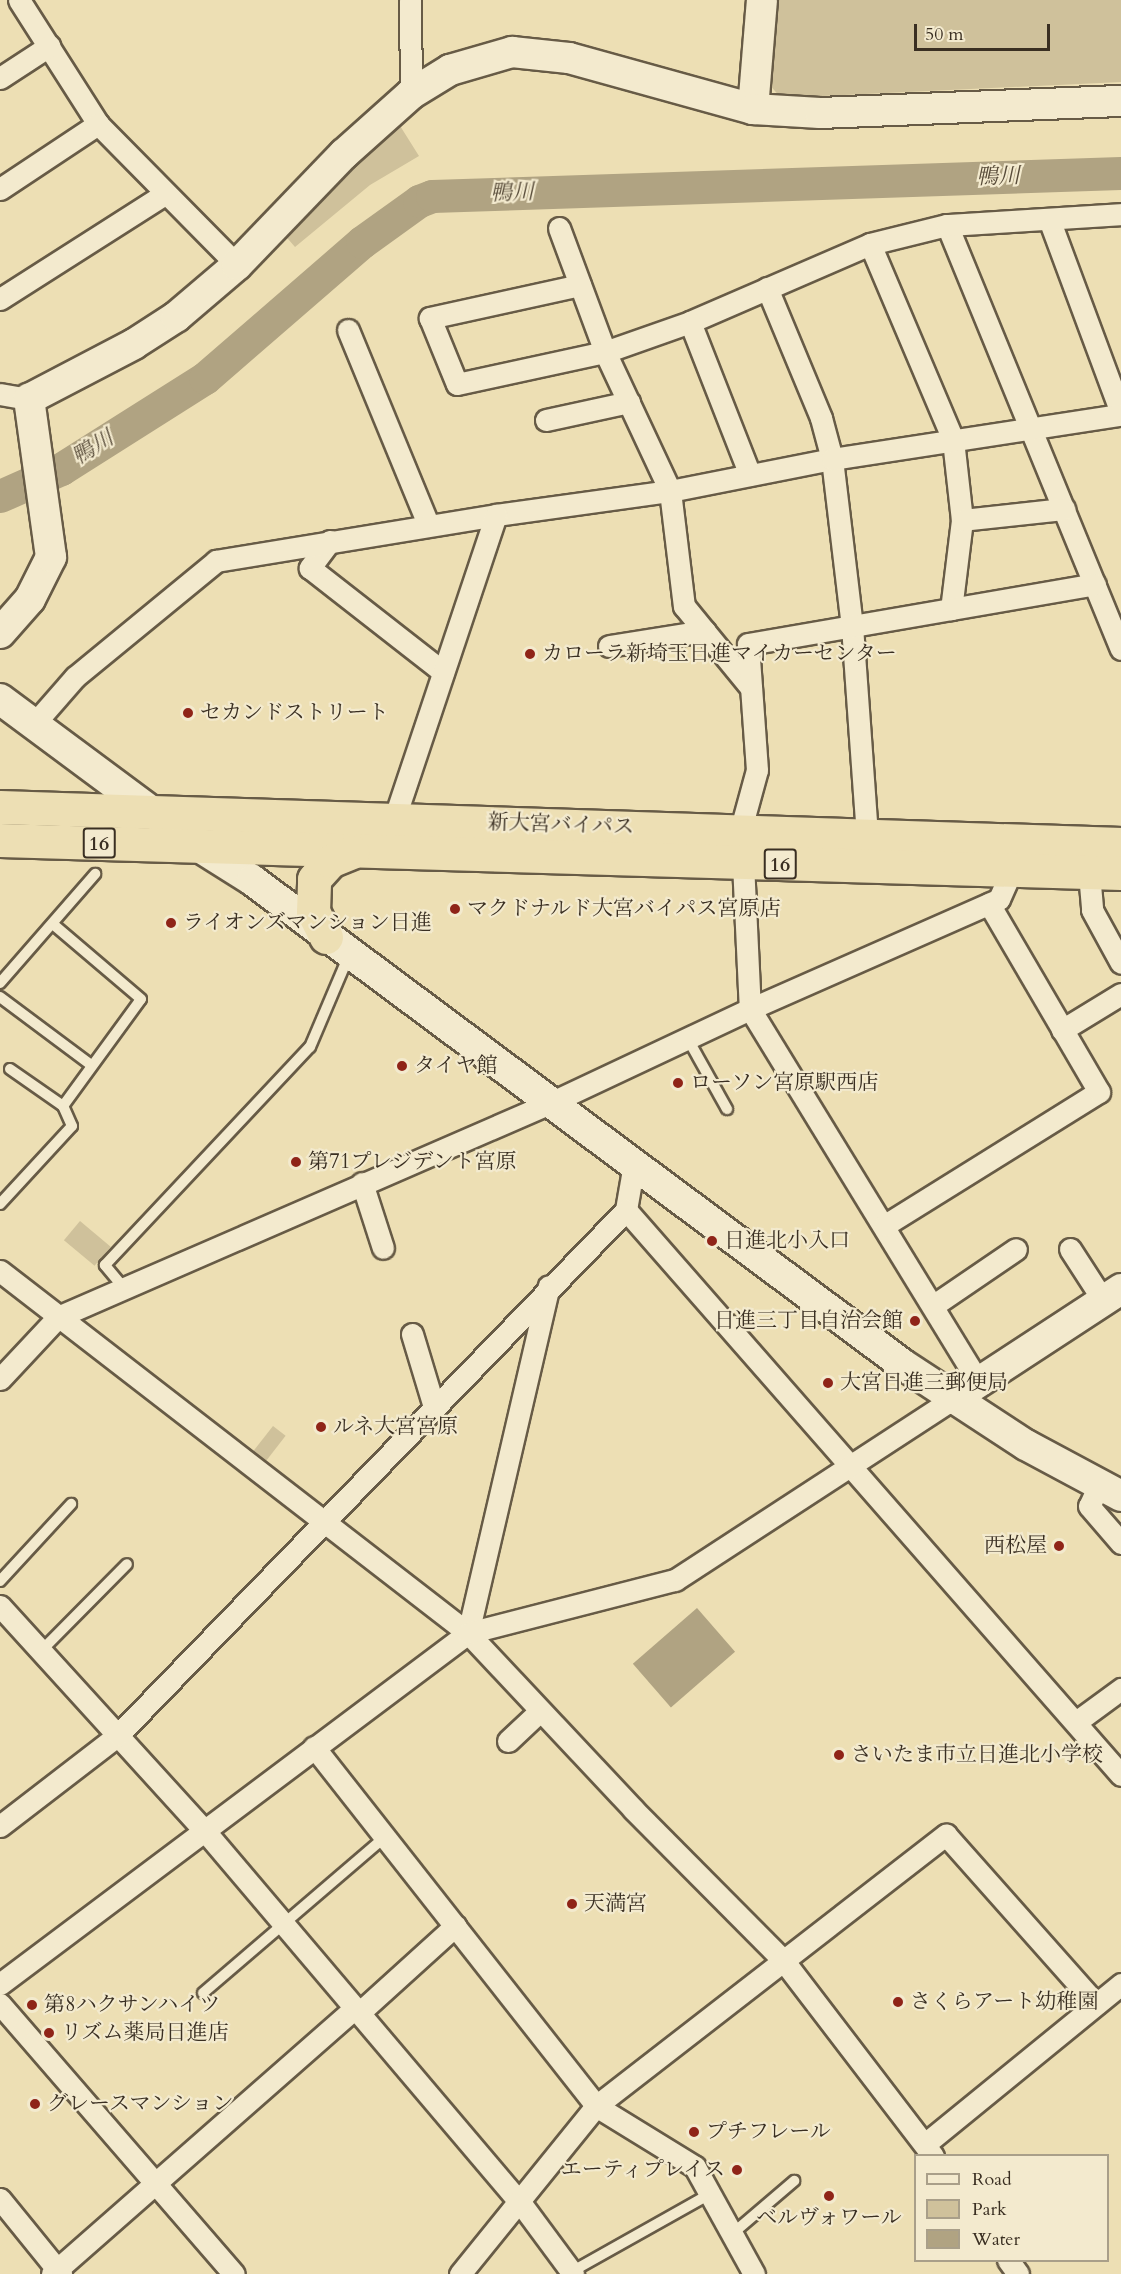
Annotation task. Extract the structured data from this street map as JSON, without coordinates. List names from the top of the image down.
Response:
{
  "streets": {
    "highway": ["新大宮バイパス", "16"]
  },
  "water": ["鴨川"],
  "places": [
    "カローラ新埼玉日進マイカーセンター",
    "セカンドストリート",
    "マクドナルド大宮バイパス宮原店",
    "ライオンズマンション日進",
    "タイヤ館",
    "ローソン宮原駅西店",
    "第71プレジデント宮原",
    "日進北小入口",
    "日進三丁目自治会館",
    "大宮日進三郵便局",
    "ルネ大宮宮原",
    "西松屋",
    "さいたま市立日進北小学校",
    "天満宮",
    "さくらアート幼稚園",
    "第8ハクサンハイツ",
    "リズム薬局日進店",
    "グレースマンション",
    "プチフレール",
    "エーティプレイス",
    "ベルヴォワール"
  ],
  "legend": ["Road", "Park", "Water"],
  "scale_bar": "50 m"
}
